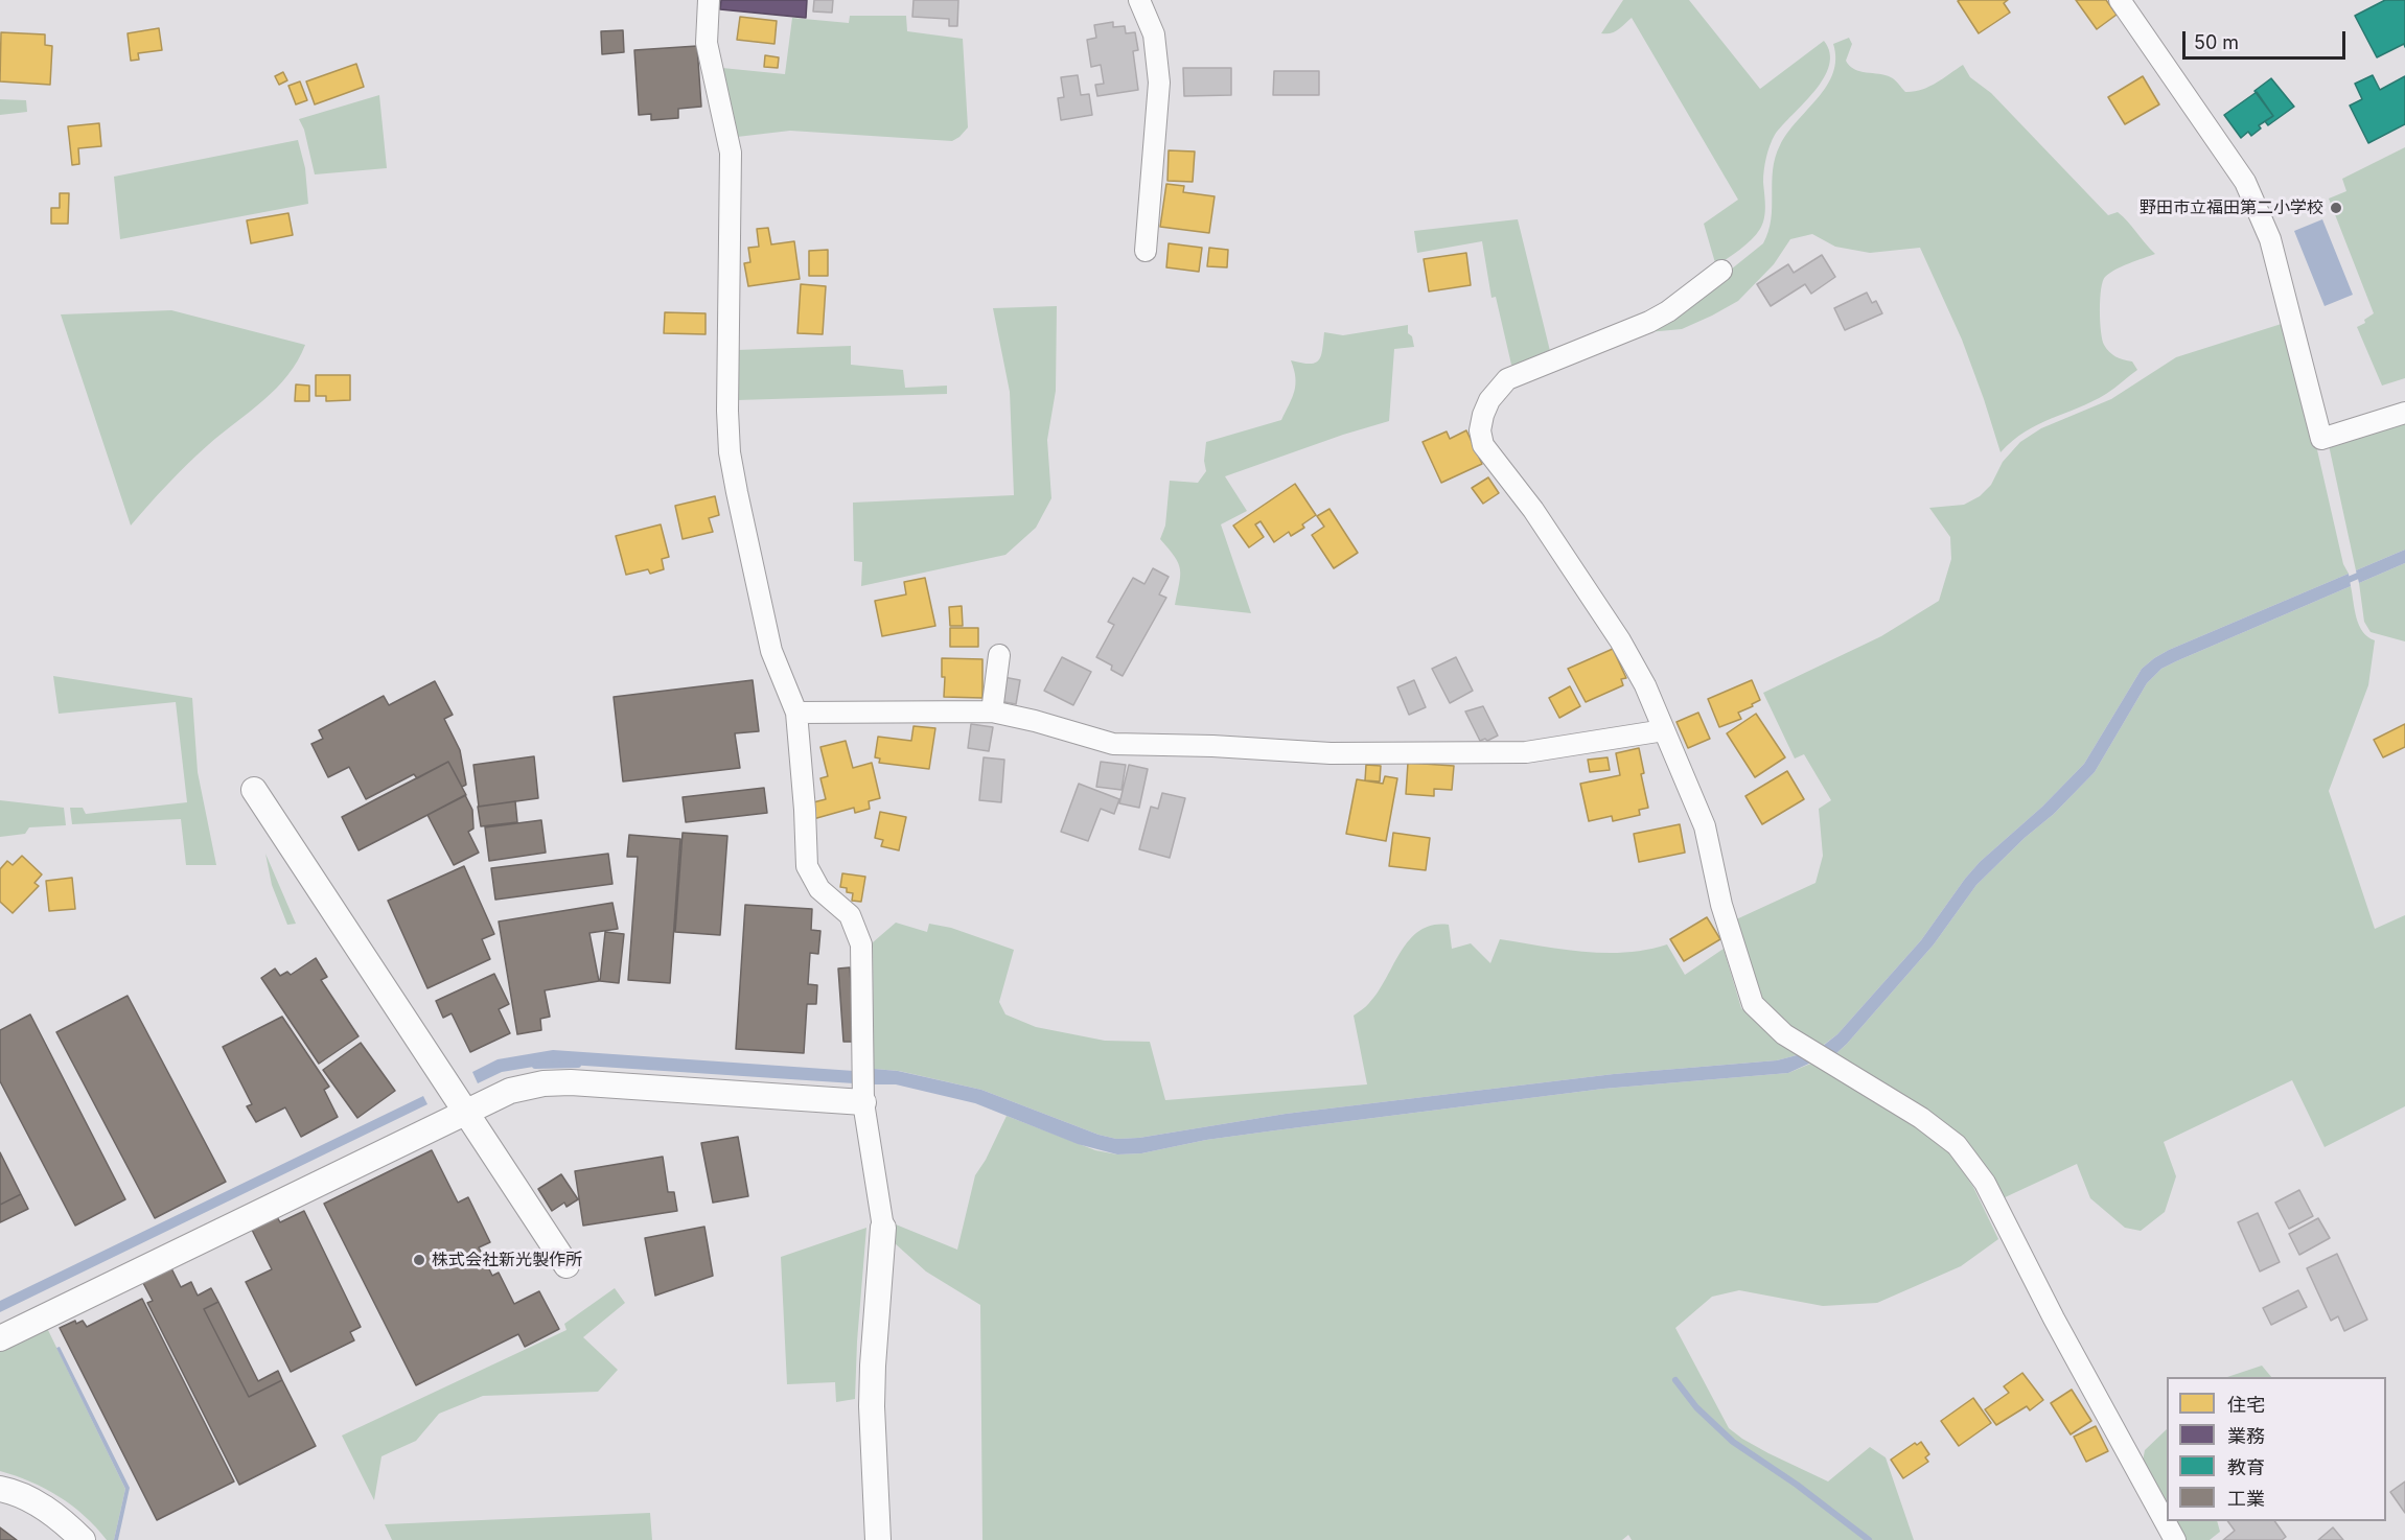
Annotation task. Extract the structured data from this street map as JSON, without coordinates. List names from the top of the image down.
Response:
{
  "places": ["野田市立福田第二小学校", "株式会社新光製作所"],
  "legend": [
    "住宅",
    "業務",
    "教育",
    "工業"
  ],
  "scale_bar": "50 m"
}
